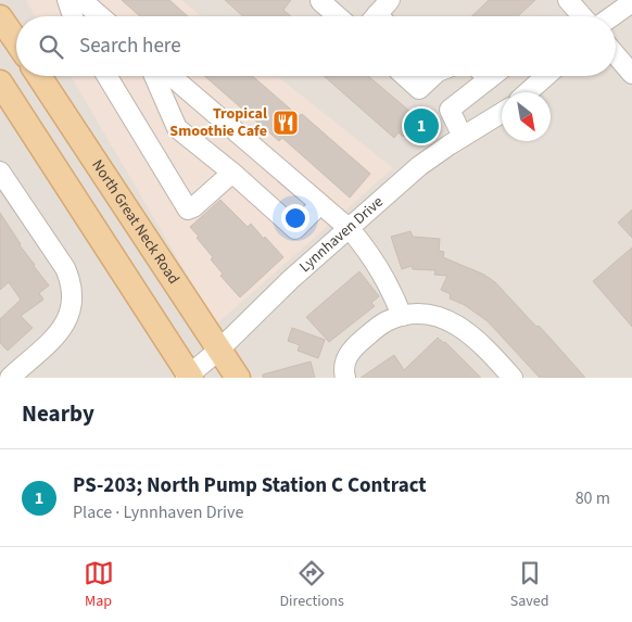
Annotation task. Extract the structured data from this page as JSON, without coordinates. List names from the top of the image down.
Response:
{
  "streets": {
    "main road": ["North Great Neck Road"],
    "street": ["Lynnhaven Drive"]
  },
  "crossings": [
    ["North Great Neck Road", "Lynnhaven Drive"]
  ],
  "places": {
    "restaurant": ["Tropical Smoothie Cafe"]
  },
  "north": "bottom right",
  "page": {
    "search": "Search here",
    "pins": "1",
    "heading": "Nearby",
    "list": [
      {
        "mark": "1",
        "name": "PS-203; North Pump Station C Contract",
        "note": "Place · Lynnhaven Drive",
        "value": "80 m"
      }
    ],
    "nav": ["Map", "Directions", "Saved"]
  }
}
